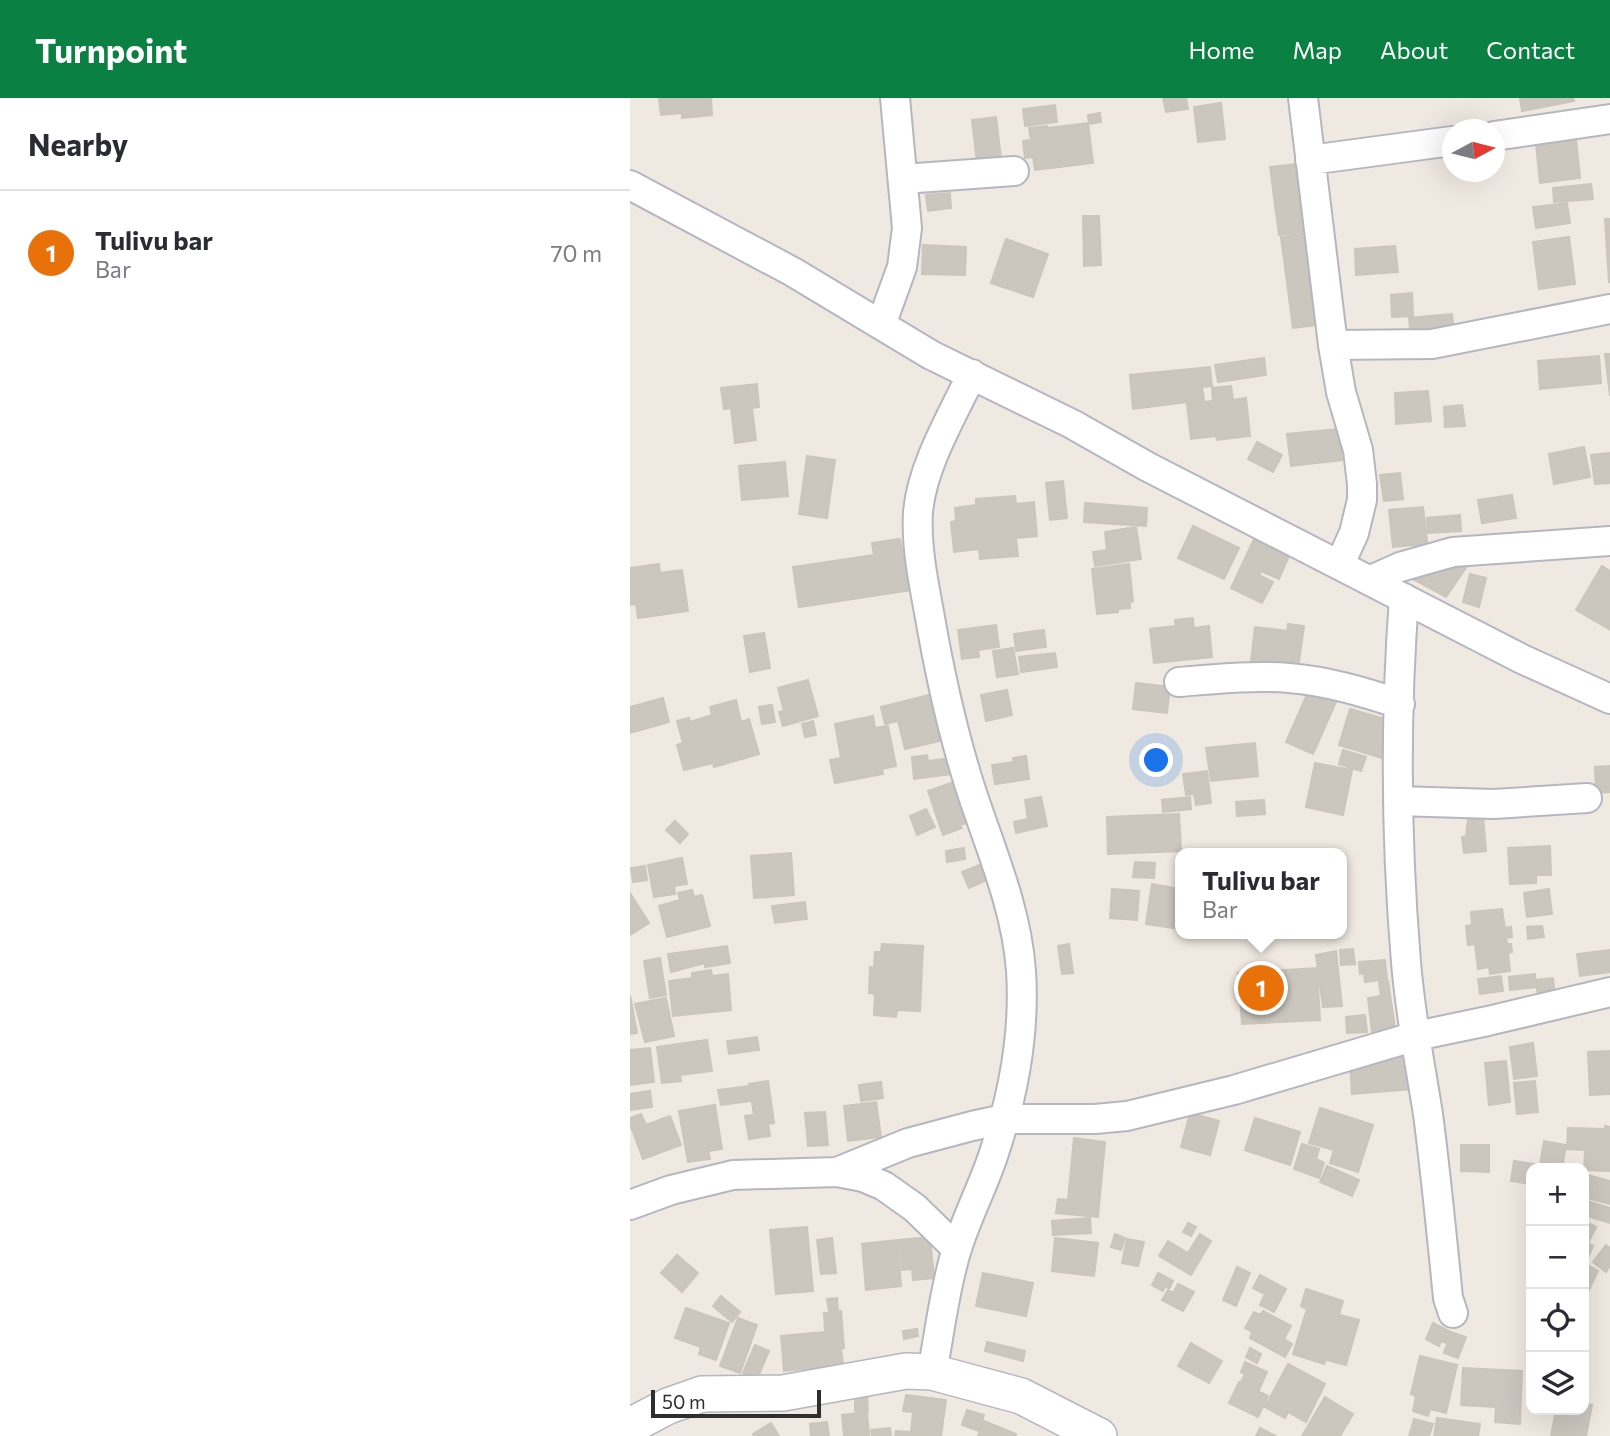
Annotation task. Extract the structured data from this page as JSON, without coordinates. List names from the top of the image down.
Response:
{
  "scale_bar": "50 m",
  "north": "right",
  "page": {
    "header": "Turnpoint",
    "nav": [
      "Home",
      "Map",
      "About",
      "Contact"
    ],
    "heading": "Nearby",
    "list": [
      {
        "mark": "1",
        "name": "Tulivu bar",
        "note": "Bar",
        "value": "70 m"
      }
    ],
    "popup": ["Tulivu bar", "Bar"],
    "pins": "1",
    "map_buttons": ["+", "−"],
    "scale": "50 m"
  }
}
